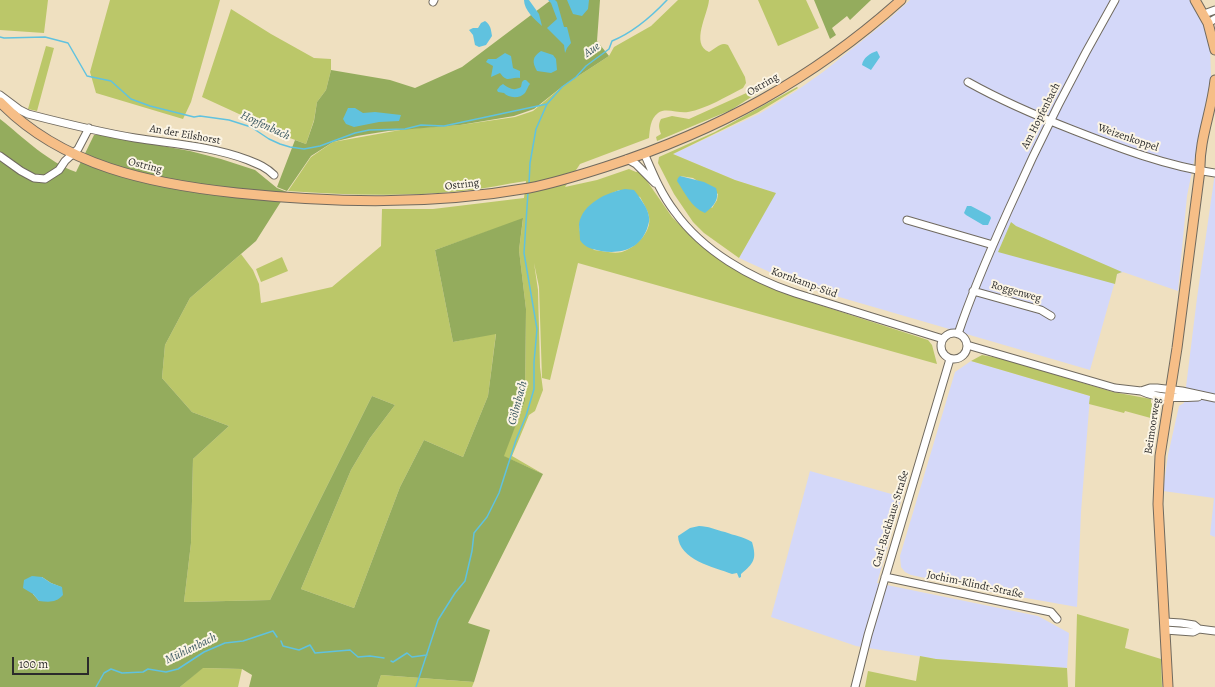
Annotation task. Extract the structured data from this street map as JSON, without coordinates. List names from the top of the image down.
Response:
{
  "streets": {
    "main road": ["Ostring", "Beimoorweg"],
    "street": [
      "Am Hopfenbach",
      "An der Eilshorst",
      "Weizenkoppel",
      "Kornkamp-Süd",
      "Roggenweg",
      "Carl-Backhaus-Straße",
      "Jochim-Klindt-Straße"
    ]
  },
  "crossings": [
    ["Ostring", "Kornkamp-Süd"],
    ["Am Hopfenbach", "Weizenkoppel"],
    ["Am Hopfenbach", "Kornkamp-Süd"],
    ["Am Hopfenbach", "Roggenweg"],
    ["Am Hopfenbach", "Carl-Backhaus-Straße"],
    ["Weizenkoppel", "Beimoorweg"],
    ["Kornkamp-Süd", "Carl-Backhaus-Straße"],
    ["Carl-Backhaus-Straße", "Jochim-Klindt-Straße"]
  ],
  "water": [
    "Aue",
    "Hopfenbach",
    "Gölmbach",
    "Mühlenbach"
  ],
  "scale_bar": "100 m"
}
